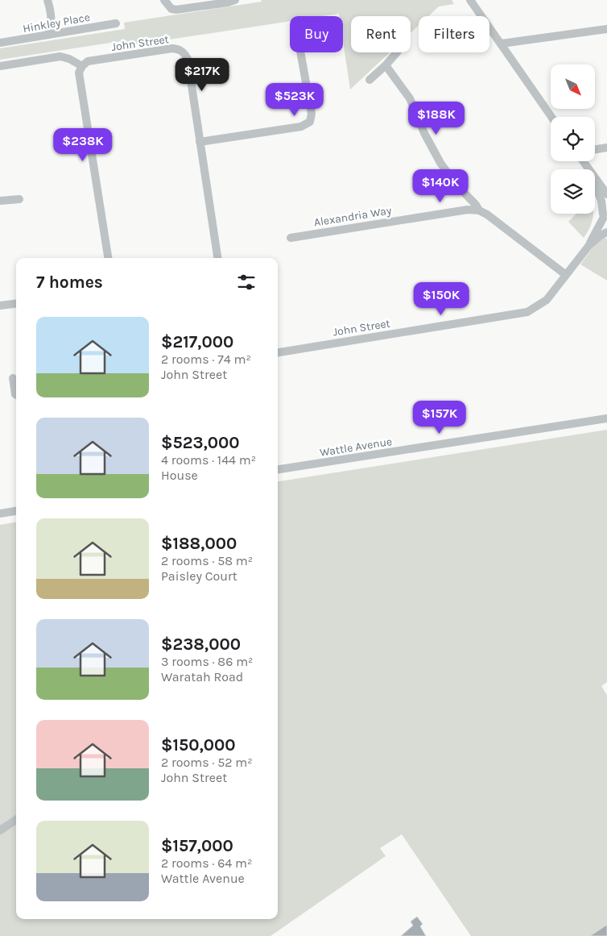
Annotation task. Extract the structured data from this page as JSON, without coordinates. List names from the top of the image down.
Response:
{
  "streets": {
    "street": [
      "Hinkley Place",
      "John Street",
      "Alexandria Way",
      "Wattle Avenue"
    ]
  },
  "north": "bottom right",
  "page": {
    "chip": ["Buy", "Rent", "Filters"],
    "price": [
      "$217K",
      "$523K",
      "$188K",
      "$238K",
      "$140K",
      "$150K",
      "$157K"
    ],
    "heading": "7 homes",
    "list": [
      {
        "name": "$217,000",
        "note": "2 rooms · 74 m² · John Street"
      },
      {
        "name": "$523,000",
        "note": "4 rooms · 144 m² · House"
      },
      {
        "name": "$188,000",
        "note": "2 rooms · 58 m² · Paisley Court"
      },
      {
        "name": "$238,000",
        "note": "3 rooms · 86 m² · Waratah Road"
      },
      {
        "name": "$150,000",
        "note": "2 rooms · 52 m² · John Street"
      },
      {
        "name": "$157,000",
        "note": "2 rooms · 64 m² · Wattle Avenue"
      }
    ]
  }
}
